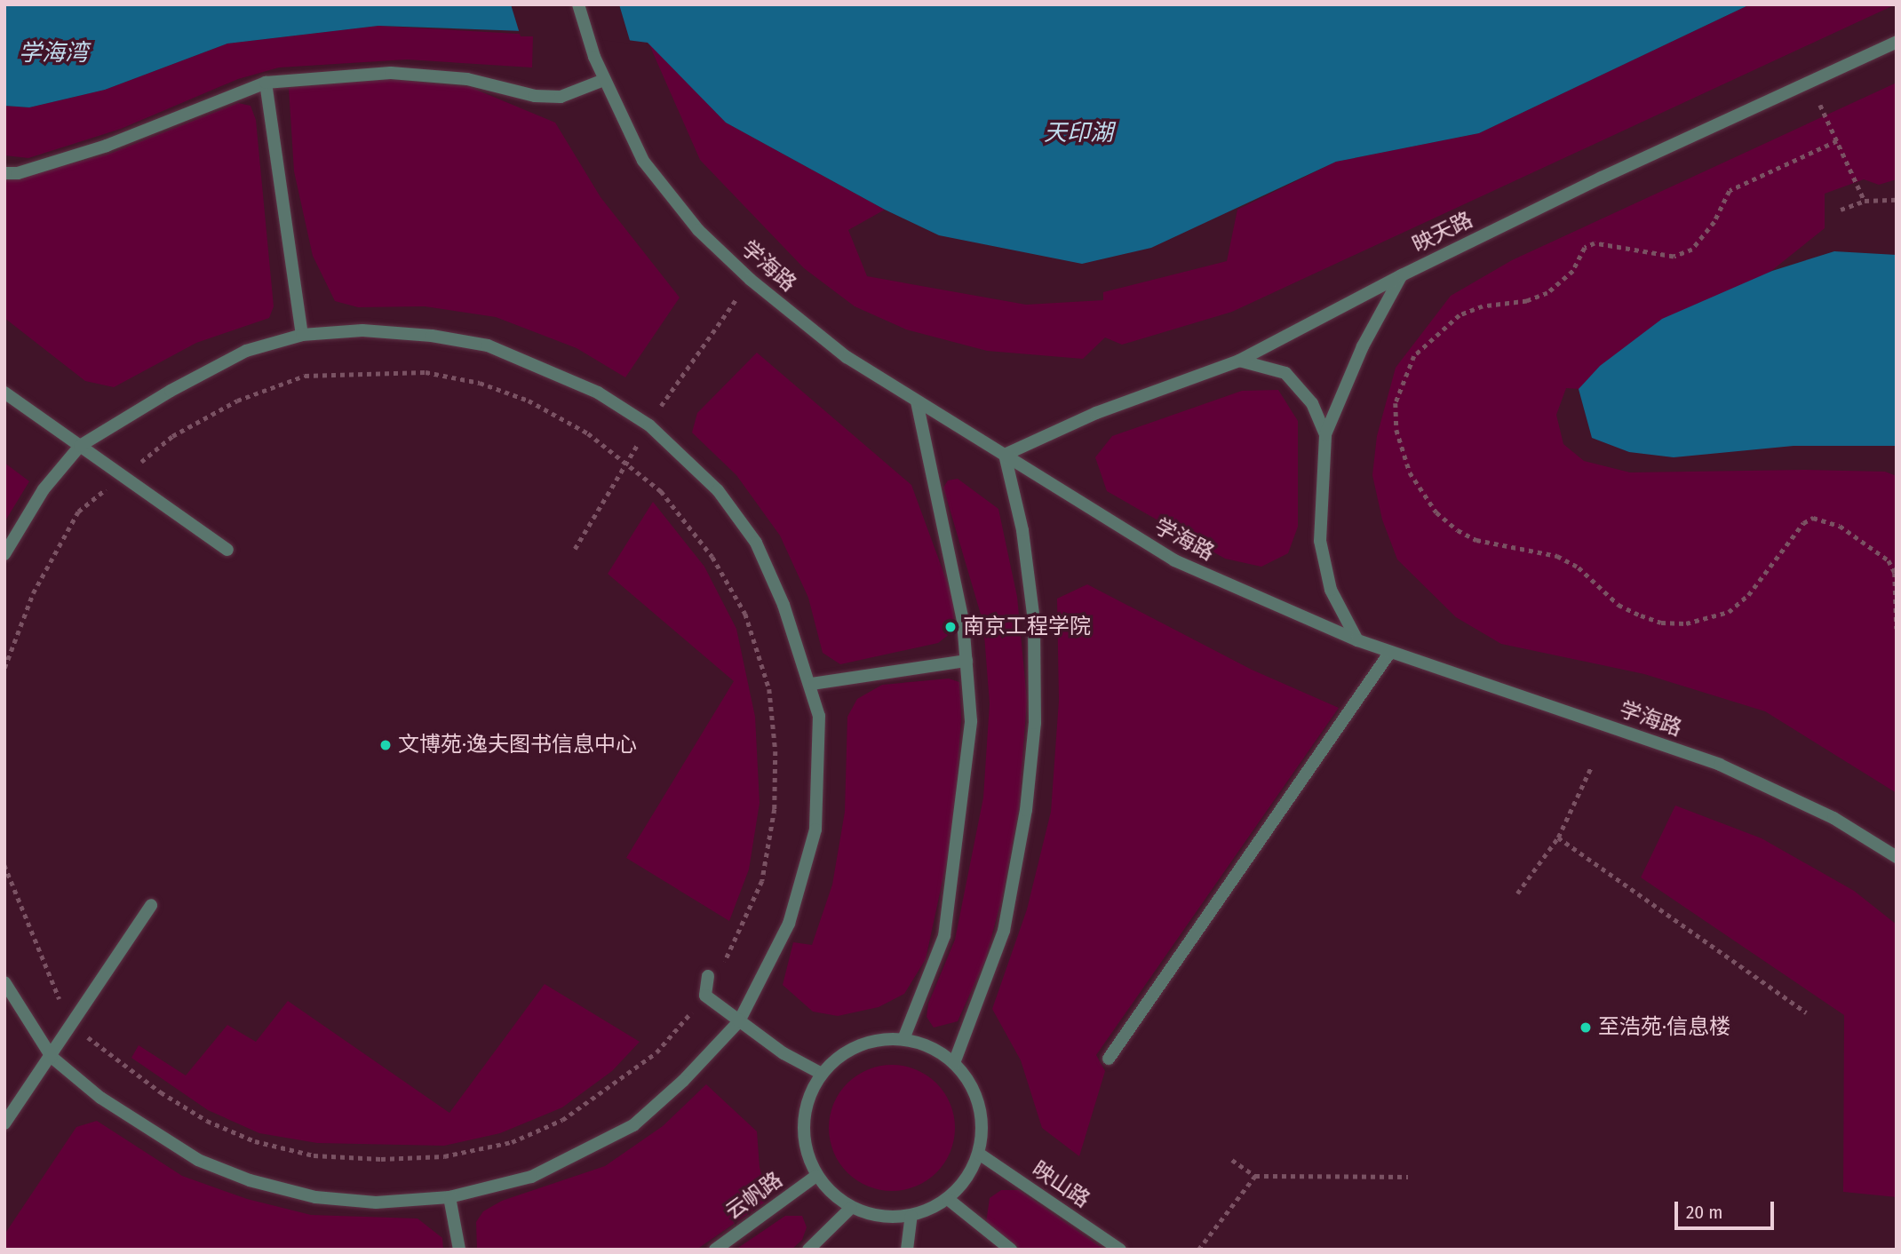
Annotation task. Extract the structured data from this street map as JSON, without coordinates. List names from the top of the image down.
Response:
{
  "streets": {
    "street": [
      "映天路",
      "学海路",
      "映山路",
      "云帆路"
    ]
  },
  "crossings": [
    ["映天路", "学海路"],
    ["映山路", "云帆路"]
  ],
  "water": ["学海湾", "天印湖"],
  "places": ["南京工程学院", "文博苑·逸夫图书信息中心", "至浩苑·信息楼"],
  "scale_bar": "20 m"
}
